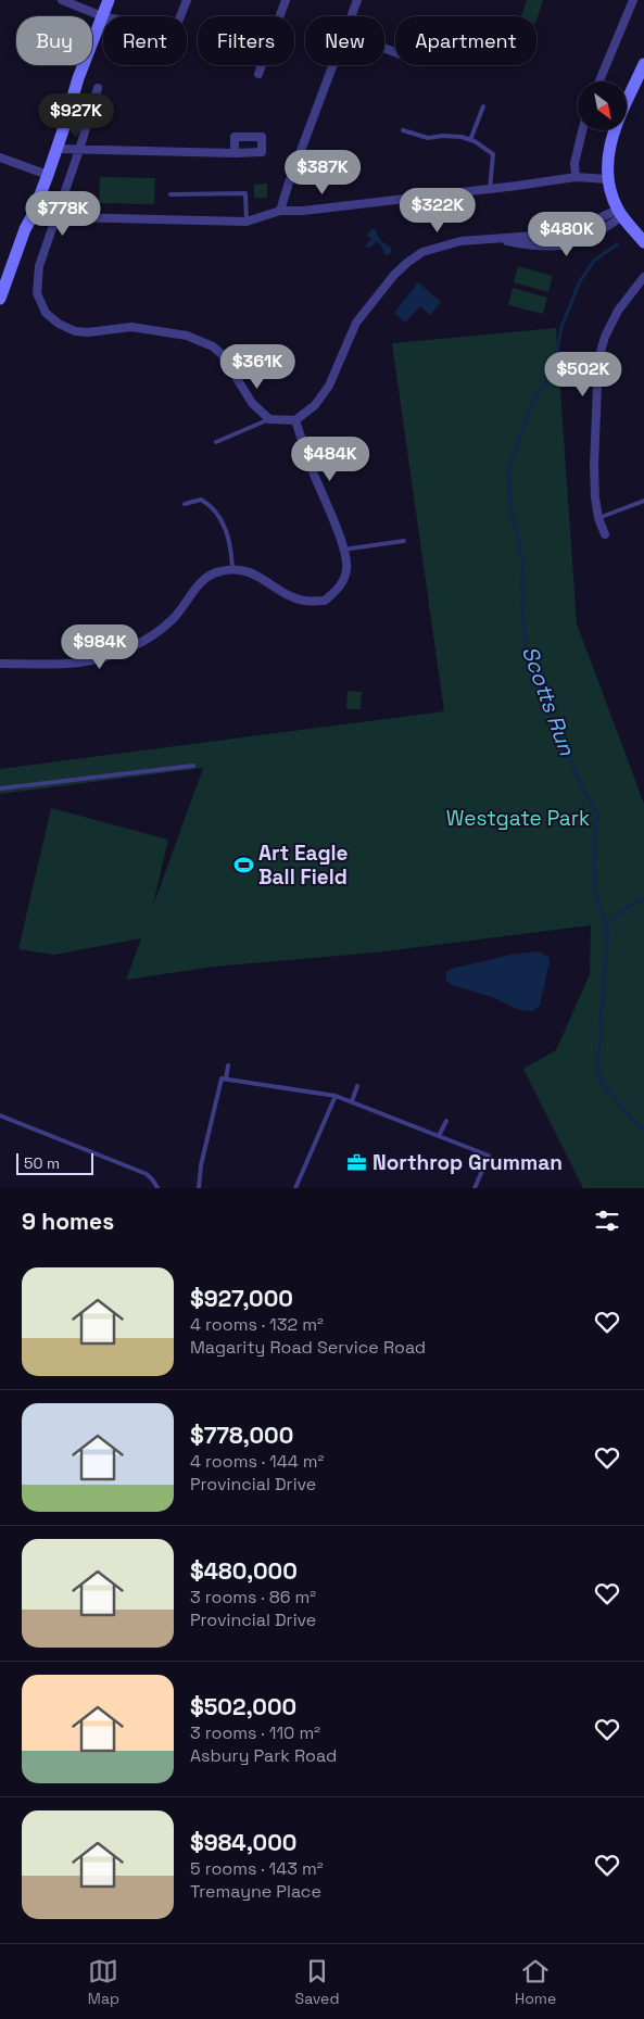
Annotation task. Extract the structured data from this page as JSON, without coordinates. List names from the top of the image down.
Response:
{
  "water": ["Scotts Run"],
  "parks": ["Westgate Park"],
  "places": {
    "sports": ["Art Eagle Ball Field"],
    "office": ["Northrop Grumman"]
  },
  "scale_bar": "50 m",
  "north": "bottom right",
  "page": {
    "chip": [
      "Buy",
      "Rent",
      "Filters",
      "New",
      "Apartment"
    ],
    "price": [
      "$927K",
      "$387K",
      "$322K",
      "$778K",
      "$480K",
      "$361K",
      "$502K",
      "$484K",
      "$984K"
    ],
    "scale": "50 m",
    "heading": "9 homes",
    "list": [
      {
        "name": "$927,000",
        "note": "4 rooms · 132 m² · Magarity Road Service Road"
      },
      {
        "name": "$778,000",
        "note": "4 rooms · 144 m² · Provincial Drive"
      },
      {
        "name": "$480,000",
        "note": "3 rooms · 86 m² · Provincial Drive"
      },
      {
        "name": "$502,000",
        "note": "3 rooms · 110 m² · Asbury Park Road"
      },
      {
        "name": "$984,000",
        "note": "5 rooms · 143 m² · Tremayne Place"
      }
    ],
    "tabs": ["Map", "Saved", "Home"]
  }
}
